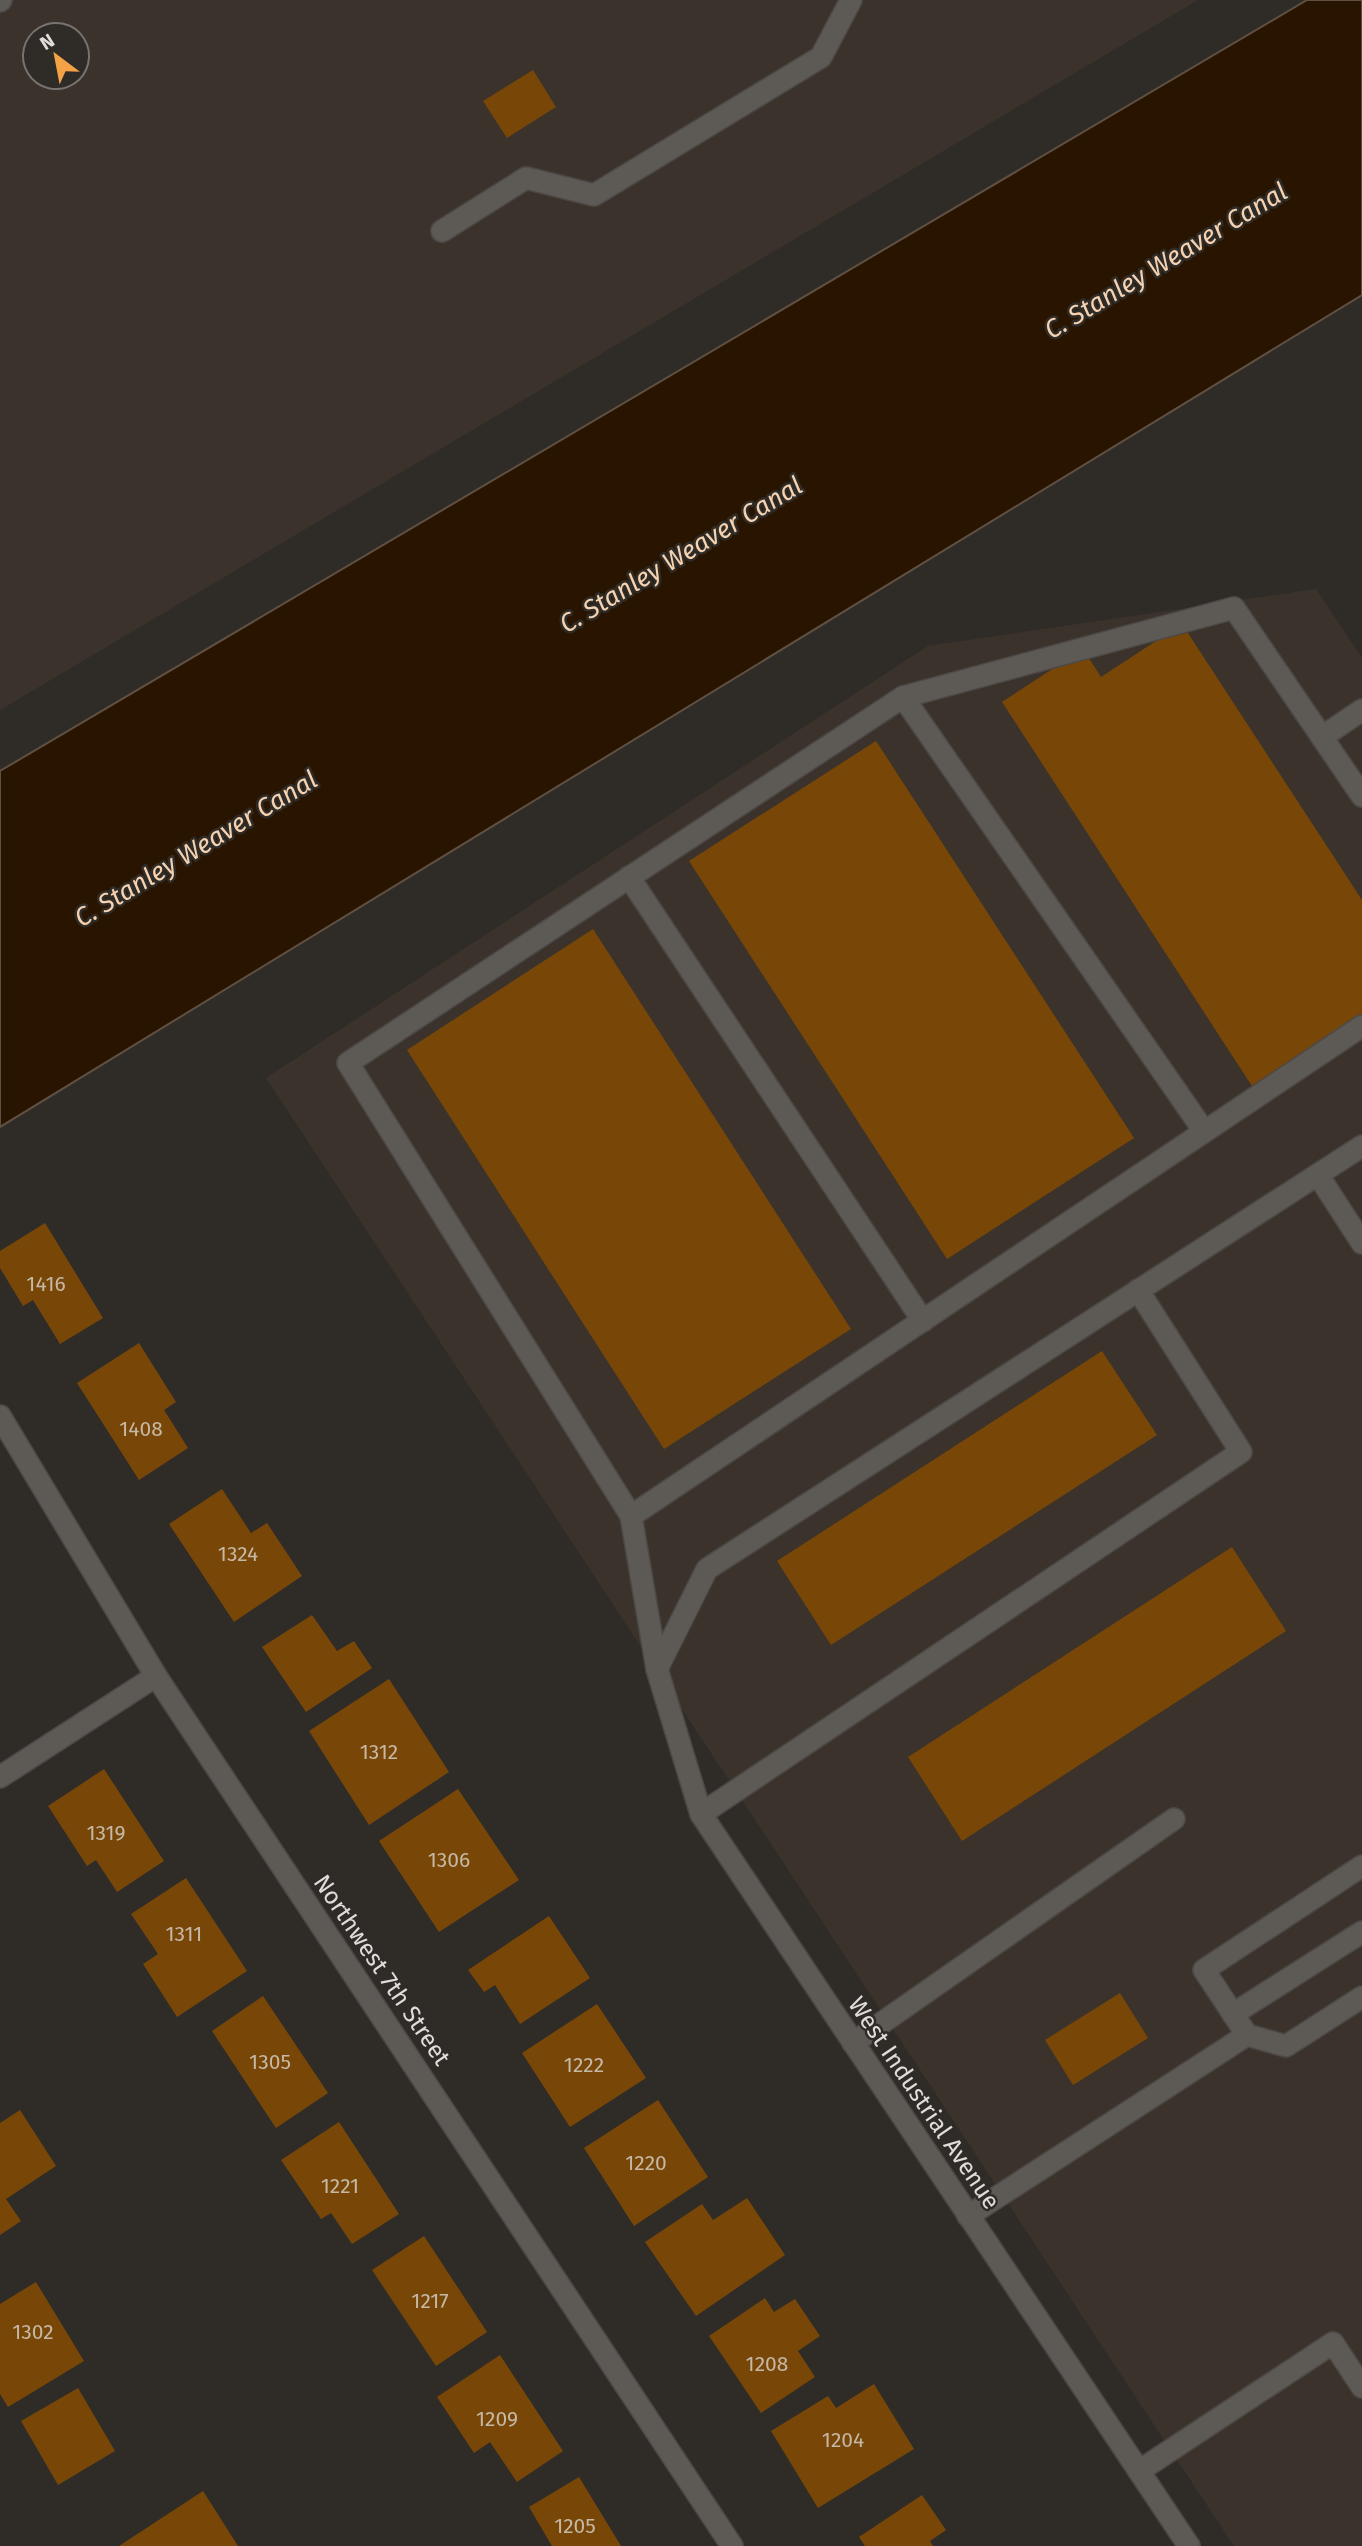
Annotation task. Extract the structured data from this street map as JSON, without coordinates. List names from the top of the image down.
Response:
{
  "streets": {
    "street": ["Northwest 7th Street", "West Industrial Avenue"]
  },
  "water": ["C. Stanley Weaver Canal"],
  "house_numbers": [
    "1416",
    "1408",
    "1324",
    "1312",
    "1319",
    "1306",
    "1311",
    "1305",
    "1222",
    "1220",
    "1221",
    "1217",
    "1302",
    "1208",
    "1209",
    "1204",
    "1205"
  ],
  "north": "top left"
}
